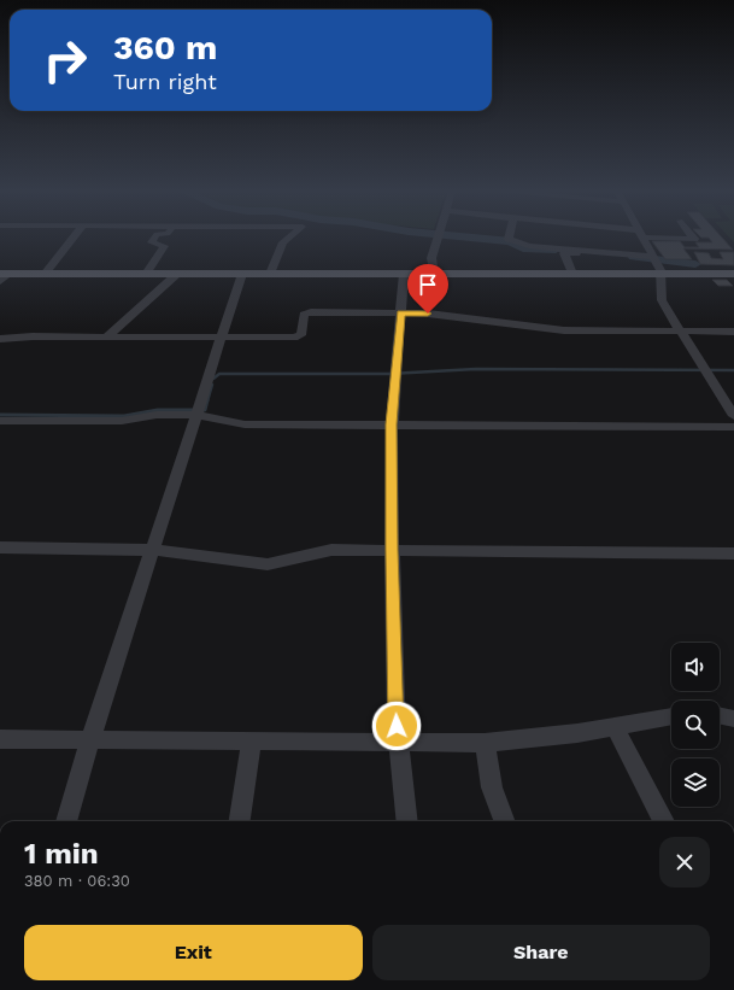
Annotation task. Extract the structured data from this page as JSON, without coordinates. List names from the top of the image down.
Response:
{
  "page": {
    "turn": ["360 m", "Turn right"],
    "heading": ["1 min", "380 m · 06:30"],
    "buttons": ["Exit", "Share"]
  }
}
